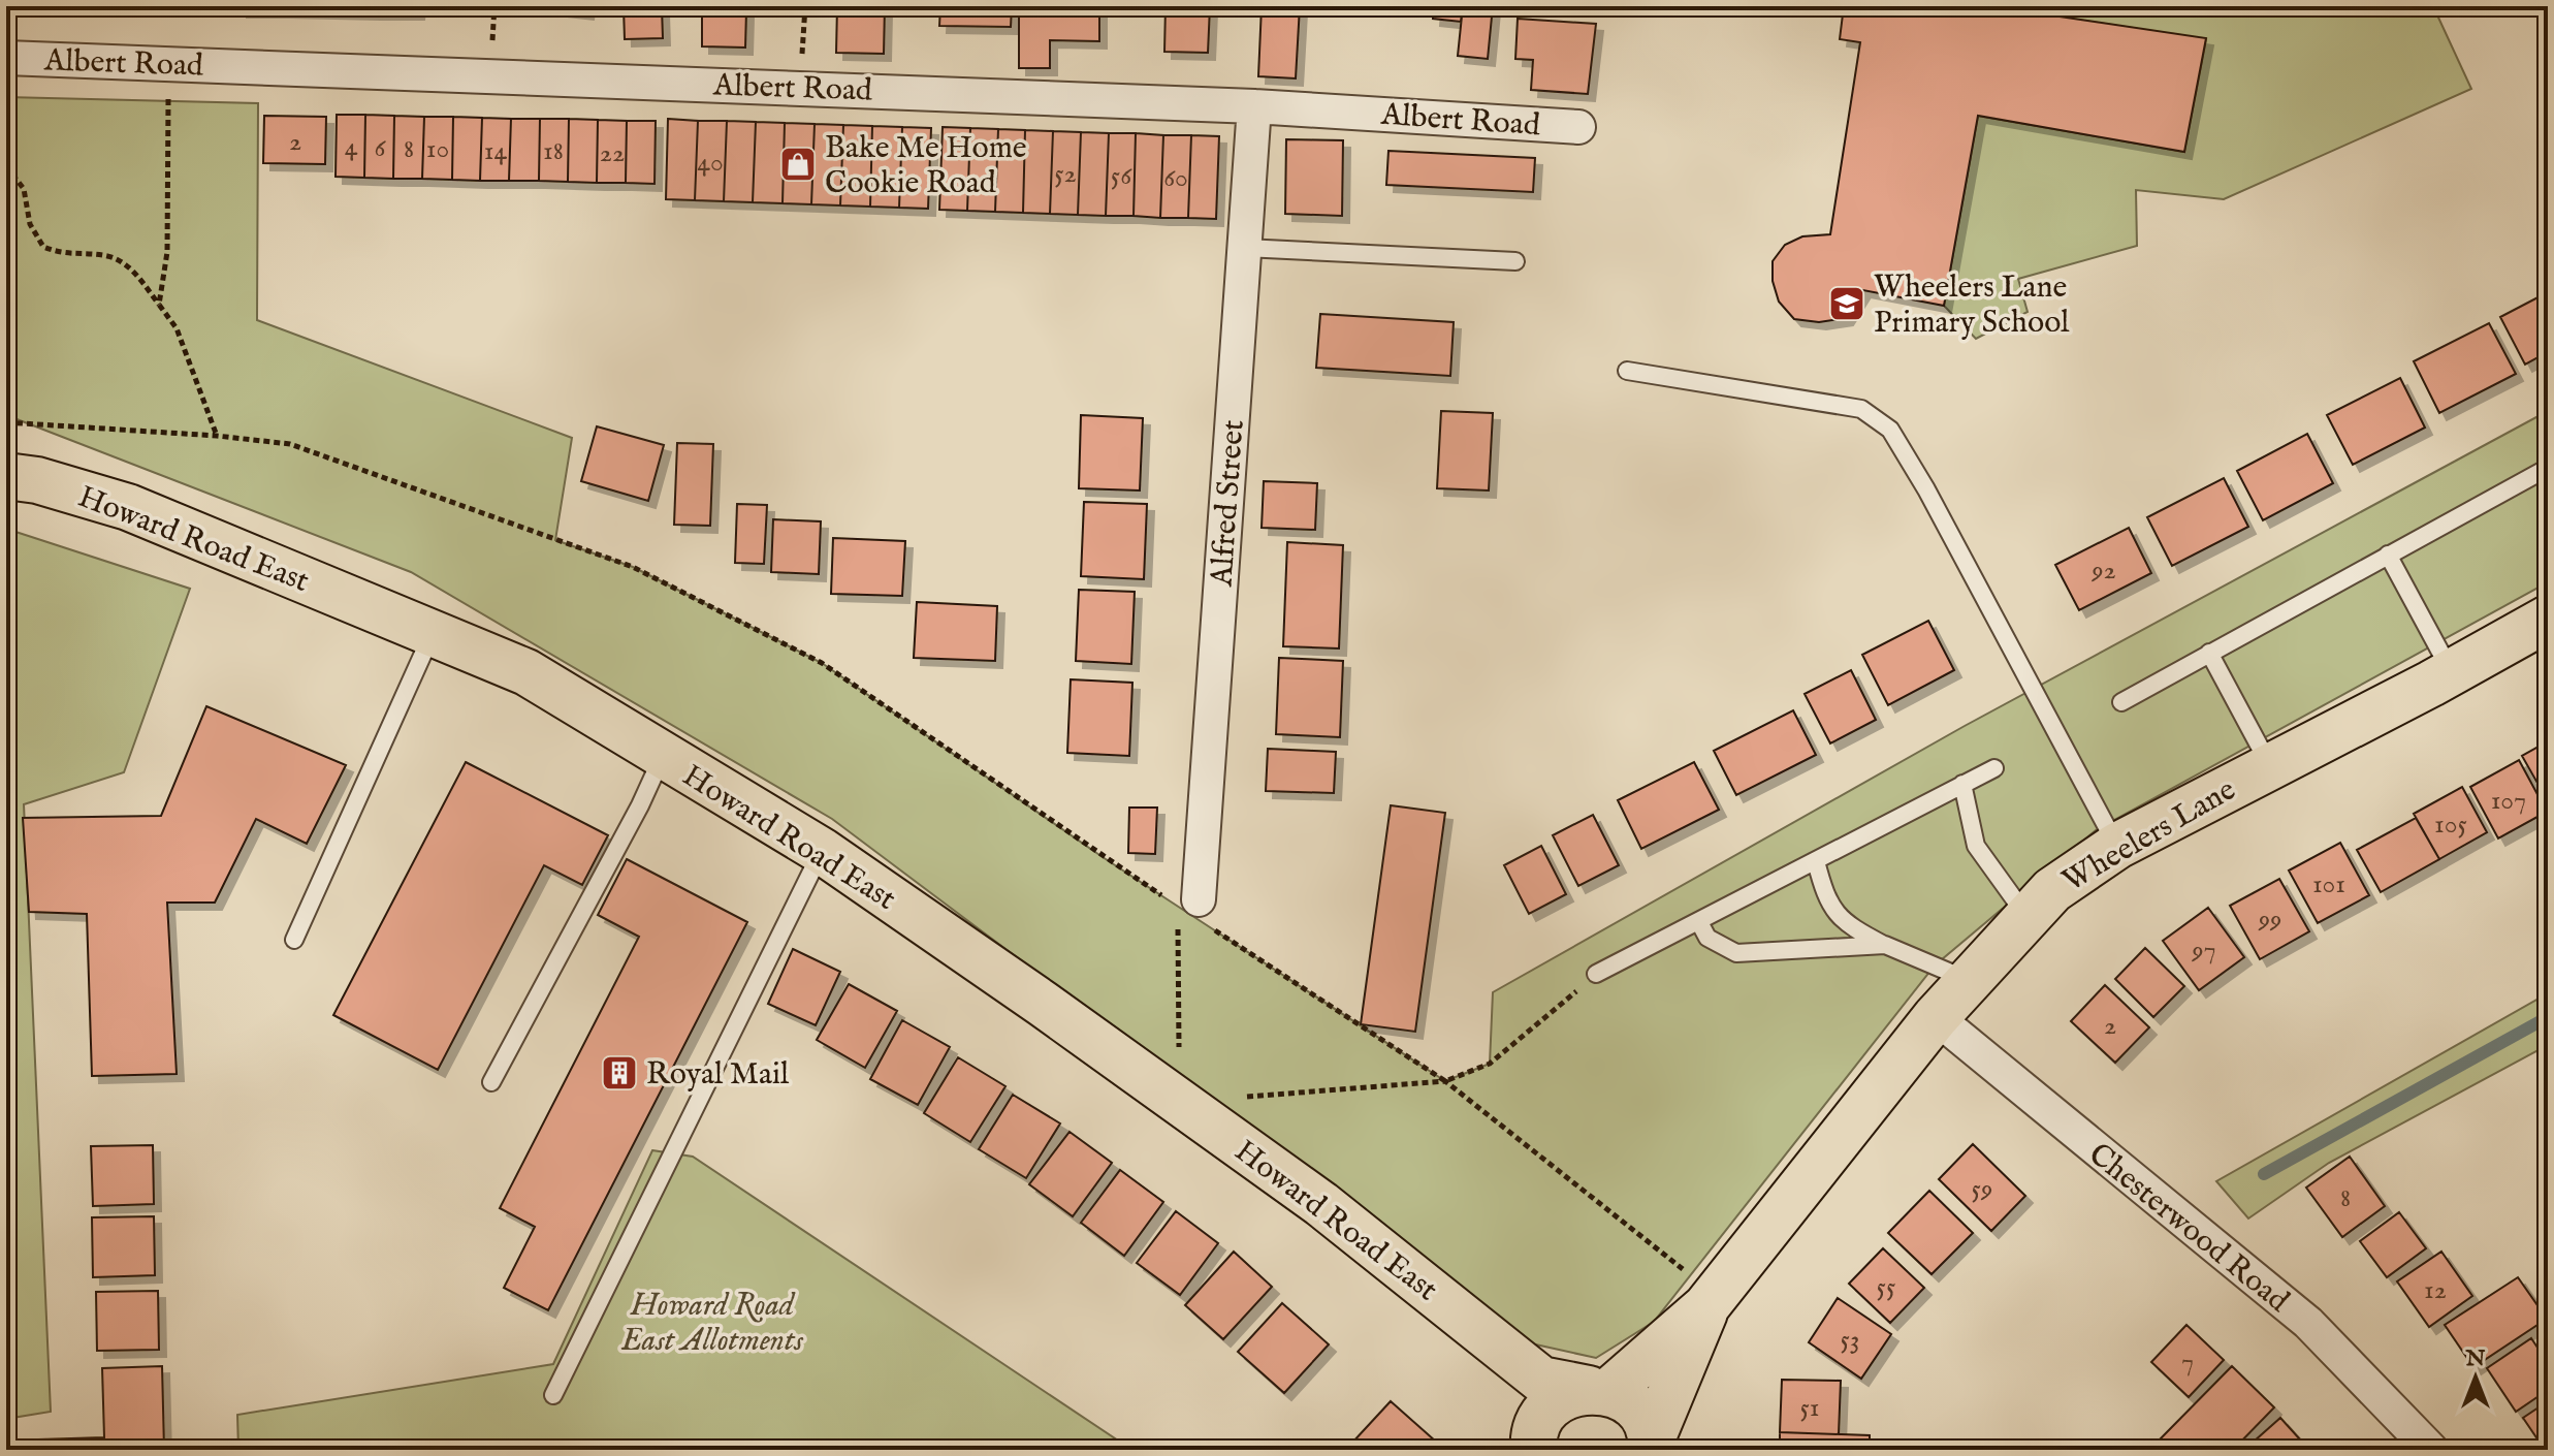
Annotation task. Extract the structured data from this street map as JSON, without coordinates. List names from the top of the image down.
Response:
{
  "streets": {
    "main road": ["Howard Road East", "Wheelers Lane"],
    "street": ["Albert Road", "Alfred Street", "Chesterwood Road"]
  },
  "crossings": [
    ["Albert Road", "Alfred Street"],
    ["Howard Road East", "Wheelers Lane"],
    ["Wheelers Lane", "Chesterwood Road"]
  ],
  "parks": ["Howard Road East Allotments"],
  "places": {
    "shop": ["Bake Me Home Cookie Road"],
    "school or university": ["Wheelers Lane Primary School"],
    "building": ["Royal Mail"]
  },
  "house_numbers": [
    "2",
    "4",
    "6",
    "8",
    "10",
    "14",
    "18",
    "22",
    "40",
    "52",
    "56",
    "60",
    "92",
    "107",
    "105",
    "101",
    "99",
    "97",
    "2",
    "59",
    "8",
    "55",
    "12",
    "53",
    "7",
    "51"
  ],
  "north": "top"
}
